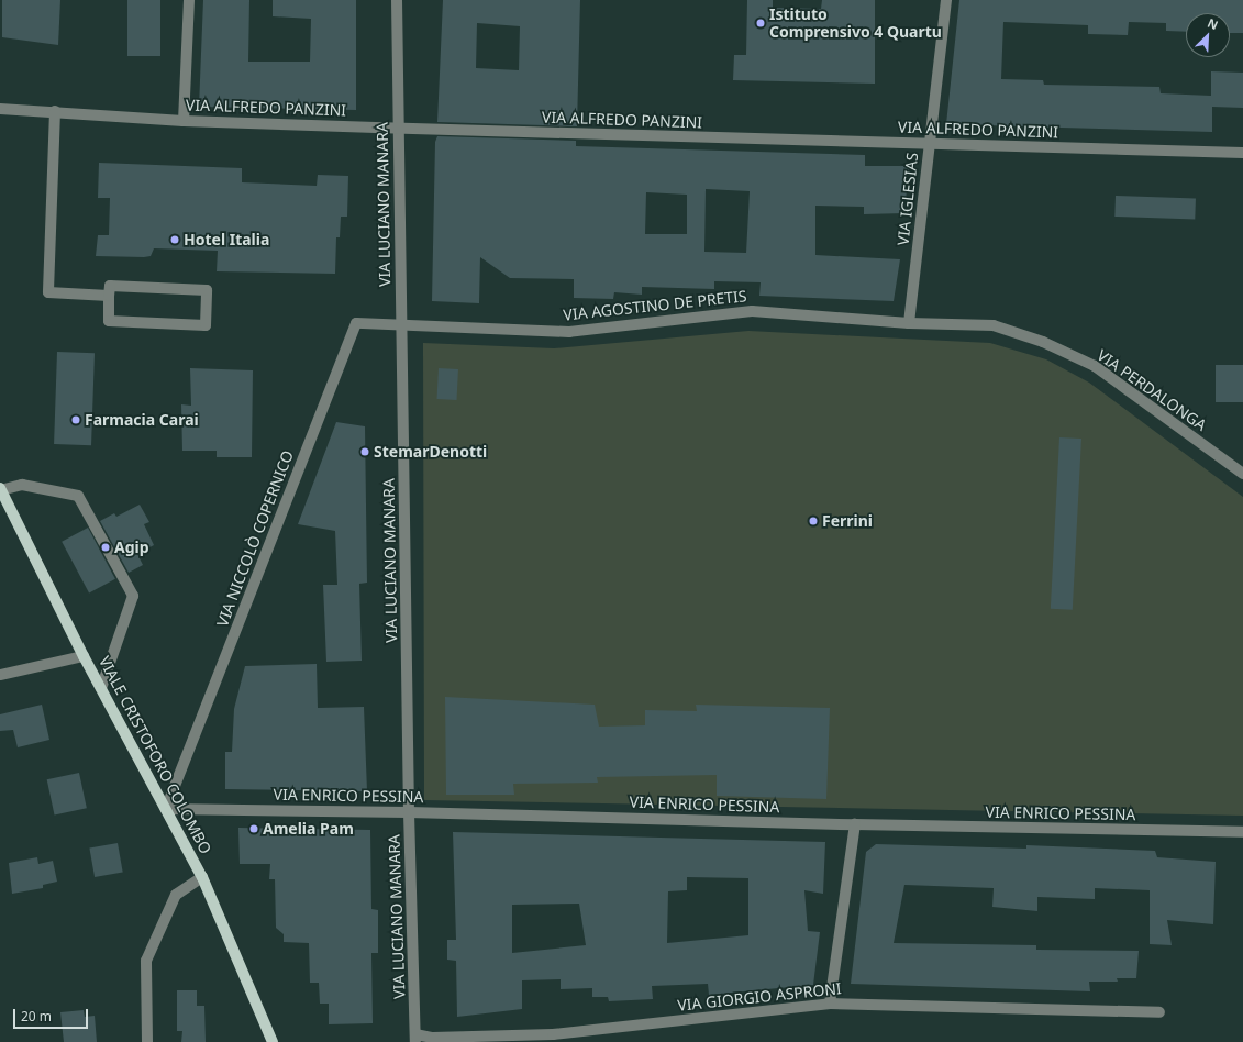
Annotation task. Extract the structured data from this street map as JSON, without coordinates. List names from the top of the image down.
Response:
{
  "streets": {
    "main road": ["VIALE CRISTOFORO COLOMBO"],
    "street": [
      "VIA ALFREDO PANZINI",
      "VIA IGLESIAS",
      "VIA LUCIANO MANARA",
      "VIA AGOSTINO DE PRETIS",
      "VIA PERDALONGA",
      "VIA NICCOLÒ COPERNICO",
      "VIA ENRICO PESSINA",
      "VIA GIORGIO ASPRONI"
    ]
  },
  "crossings": [
    ["VIA ALFREDO PANZINI", "VIA IGLESIAS"],
    ["VIA ALFREDO PANZINI", "VIA LUCIANO MANARA"],
    ["VIA IGLESIAS", "VIA AGOSTINO DE PRETIS"],
    ["VIA IGLESIAS", "VIA PERDALONGA"],
    ["VIA LUCIANO MANARA", "VIA AGOSTINO DE PRETIS"],
    ["VIA LUCIANO MANARA", "VIA NICCOLÒ COPERNICO"],
    ["VIA LUCIANO MANARA", "VIA ENRICO PESSINA"],
    ["VIA LUCIANO MANARA", "VIA GIORGIO ASPRONI"],
    ["VIA AGOSTINO DE PRETIS", "VIA PERDALONGA"],
    ["VIA AGOSTINO DE PRETIS", "VIA NICCOLÒ COPERNICO"],
    ["VIA NICCOLÒ COPERNICO", "VIALE CRISTOFORO COLOMBO"],
    ["VIA NICCOLÒ COPERNICO", "VIA ENRICO PESSINA"],
    ["VIALE CRISTOFORO COLOMBO", "VIA ENRICO PESSINA"]
  ],
  "places": [
    "Istituto Comprensivo 4 Quartu",
    "Hotel Italia",
    "Farmacia Carai",
    "StemarDenotti",
    "Ferrini",
    "Agip",
    "Amelia Pam"
  ],
  "scale_bar": "20 m",
  "north": "top right"
}
